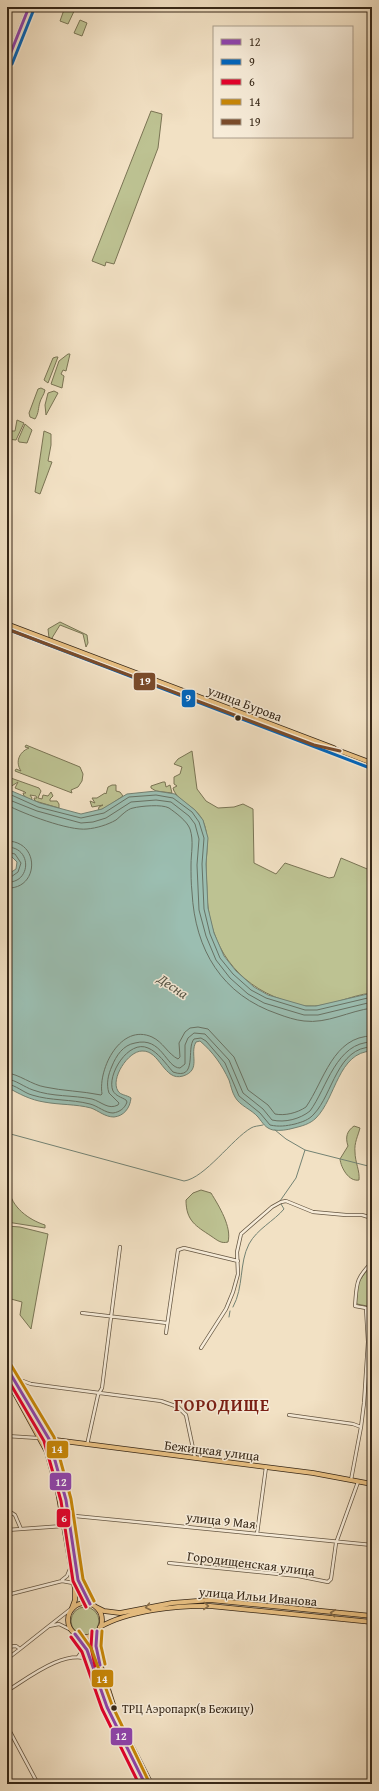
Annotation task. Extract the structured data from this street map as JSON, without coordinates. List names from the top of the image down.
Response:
{
  "streets": {
    "main road": ["улица Бурова", "Бежицкая улица", "улица Ильи Иванова"],
    "street": ["улица 9 Мая", "Городищенская улица"]
  },
  "crossings": [
    ["улица 9 Мая", "Городищенская улица"]
  ],
  "districts": ["ГОРОДИЩЕ"],
  "water": ["Десна"],
  "places": ["ТРЦ Аэропарк(в Бежицу)"],
  "lines": [
    "transit line 12",
    "transit line 9",
    "transit line 19",
    "transit line 14",
    "transit line 6"
  ],
  "legend": [
    "12",
    "9",
    "6",
    "14",
    "19"
  ]
}
